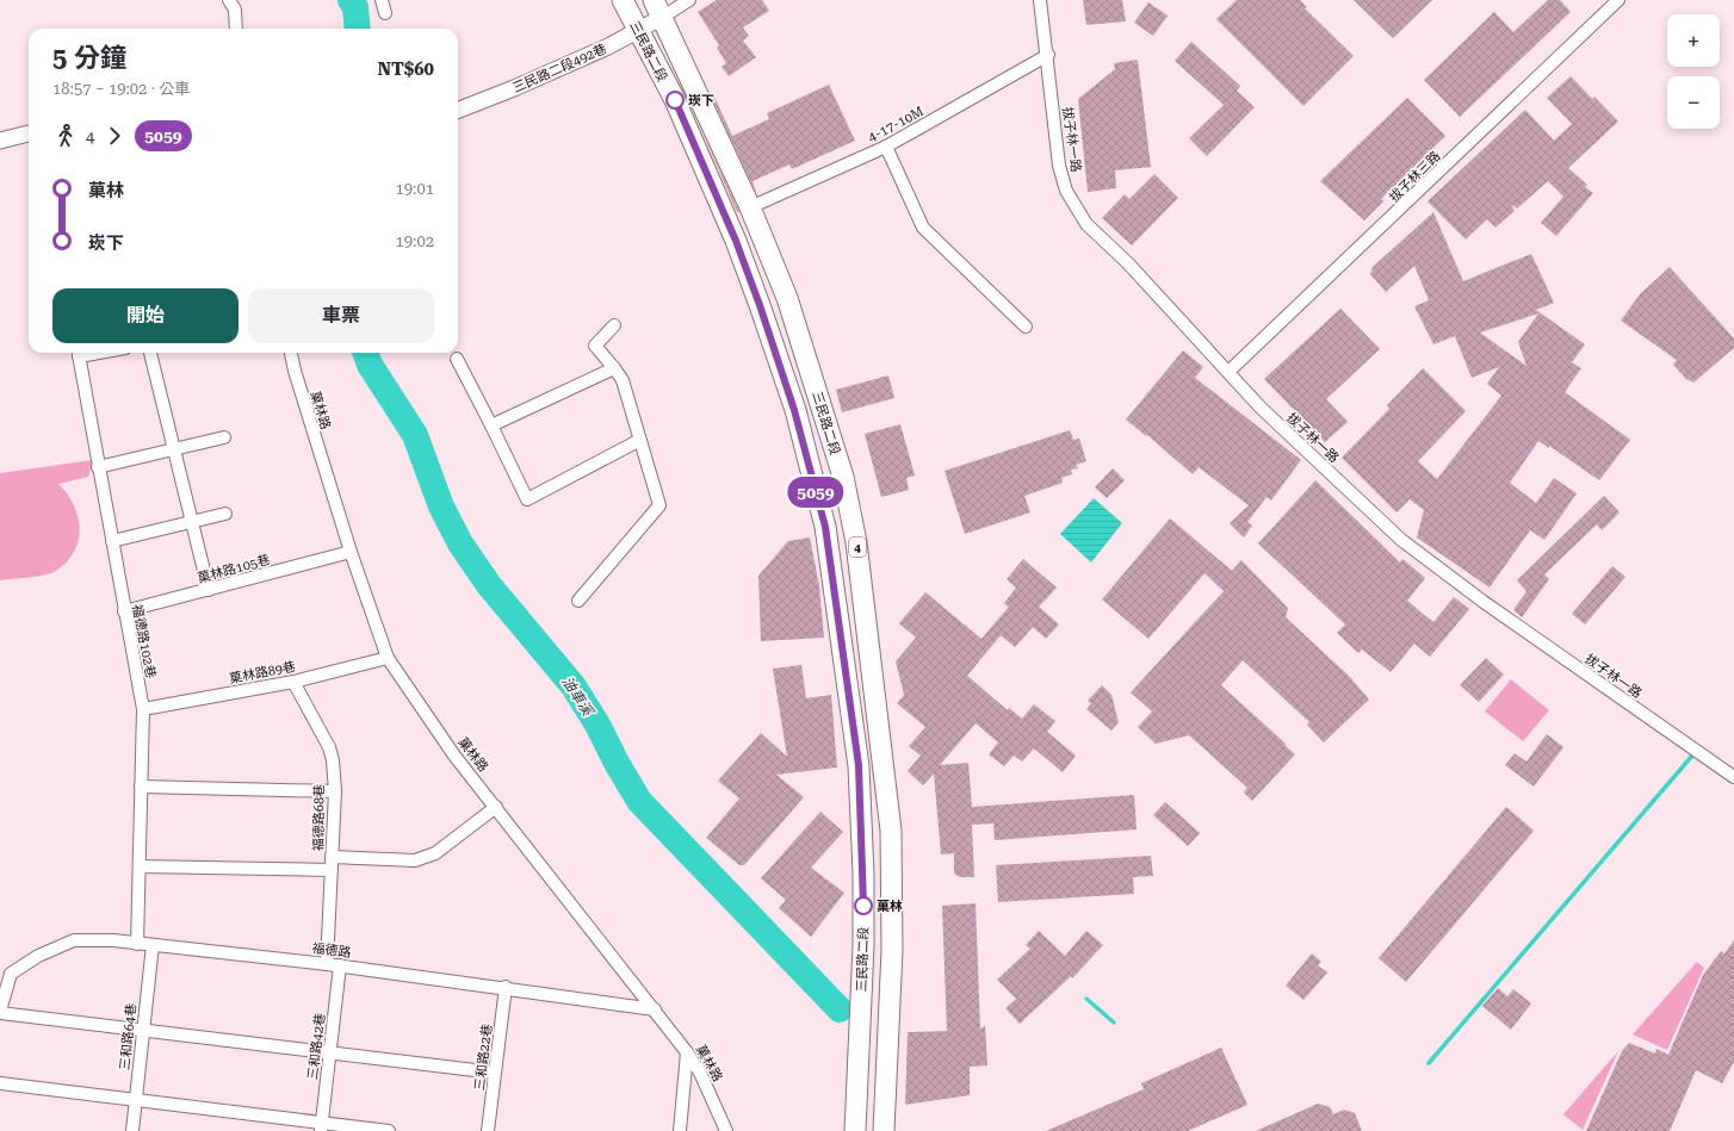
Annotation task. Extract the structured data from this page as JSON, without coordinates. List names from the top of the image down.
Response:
{
  "streets": {
    "main road": ["三民路二段", "4"],
    "street": [
      "三民路二段492巷",
      "4-17-10M",
      "拔子林一路",
      "拔子林三路",
      "菓林路",
      "菓林路105巷",
      "福德路102巷",
      "菓林路89巷",
      "福德路68巷",
      "福德路",
      "三和路64巷",
      "三和路42巷",
      "三和路22巷"
    ]
  },
  "crossings": [
    ["三民路二段", "三民路二段492巷"],
    ["三民路二段", "4-17-10M"],
    ["4-17-10M", "拔子林一路"],
    ["拔子林一路", "拔子林三路"],
    ["菓林路", "菓林路105巷"],
    ["菓林路", "菓林路89巷"],
    ["菓林路", "福德路"],
    ["菓林路105巷", "福德路102巷"],
    ["福德路102巷", "菓林路89巷"],
    ["福德路102巷", "福德路"],
    ["菓林路89巷", "福德路68巷"],
    ["福德路68巷", "福德路"],
    ["福德路", "三和路64巷"],
    ["福德路", "三和路42巷"],
    ["福德路", "三和路22巷"]
  ],
  "water": ["油車溪"],
  "places": ["崁下", "菓林"],
  "lines": ["bus line 5059"],
  "page": {
    "on_map": "5059",
    "map_buttons": ["+", "−"],
    "heading": ["5 分鐘", "18:57 – 19:02 · 公車", "NT$60"],
    "legs": ["4", "5059"],
    "list": [
      {
        "name": "菓林",
        "value": "19:01"
      },
      {
        "name": "崁下",
        "value": "19:02"
      }
    ],
    "buttons": ["開始", "車票"]
  }
}
